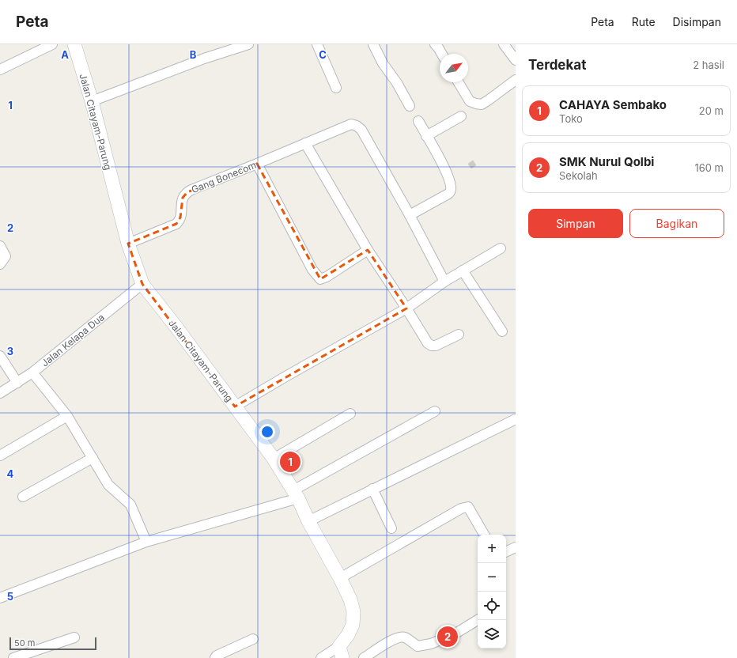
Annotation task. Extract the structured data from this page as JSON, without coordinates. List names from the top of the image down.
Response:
{
  "streets": {
    "street": ["Jalan Citayam-Parung", "Gang Bonecom", "Jalan Kelapa Dua"]
  },
  "crossings": [
    ["Jalan Citayam-Parung", "Gang Bonecom"],
    ["Jalan Citayam-Parung", "Jalan Kelapa Dua"]
  ],
  "scale_bar": "50 m",
  "north": "top right",
  "page": {
    "header": "Peta",
    "nav": ["Peta", "Rute", "Disimpan"],
    "heading": ["Terdekat", "2 hasil"],
    "list": [
      {
        "mark": "1",
        "name": "CAHAYA Sembako",
        "note": "Toko",
        "value": "20 m"
      },
      {
        "mark": "2",
        "name": "SMK Nurul Qolbi",
        "note": "Sekolah",
        "value": "160 m"
      }
    ],
    "buttons": ["Simpan", "Bagikan"],
    "pins": ["1", "2"],
    "map_buttons": ["+", "−"],
    "scale": "50 m"
  },
  "grid": {
    "columns": ["A", "B", "C"],
    "rows": [
      "1",
      "2",
      "3",
      "4",
      "5"
    ]
  }
}
